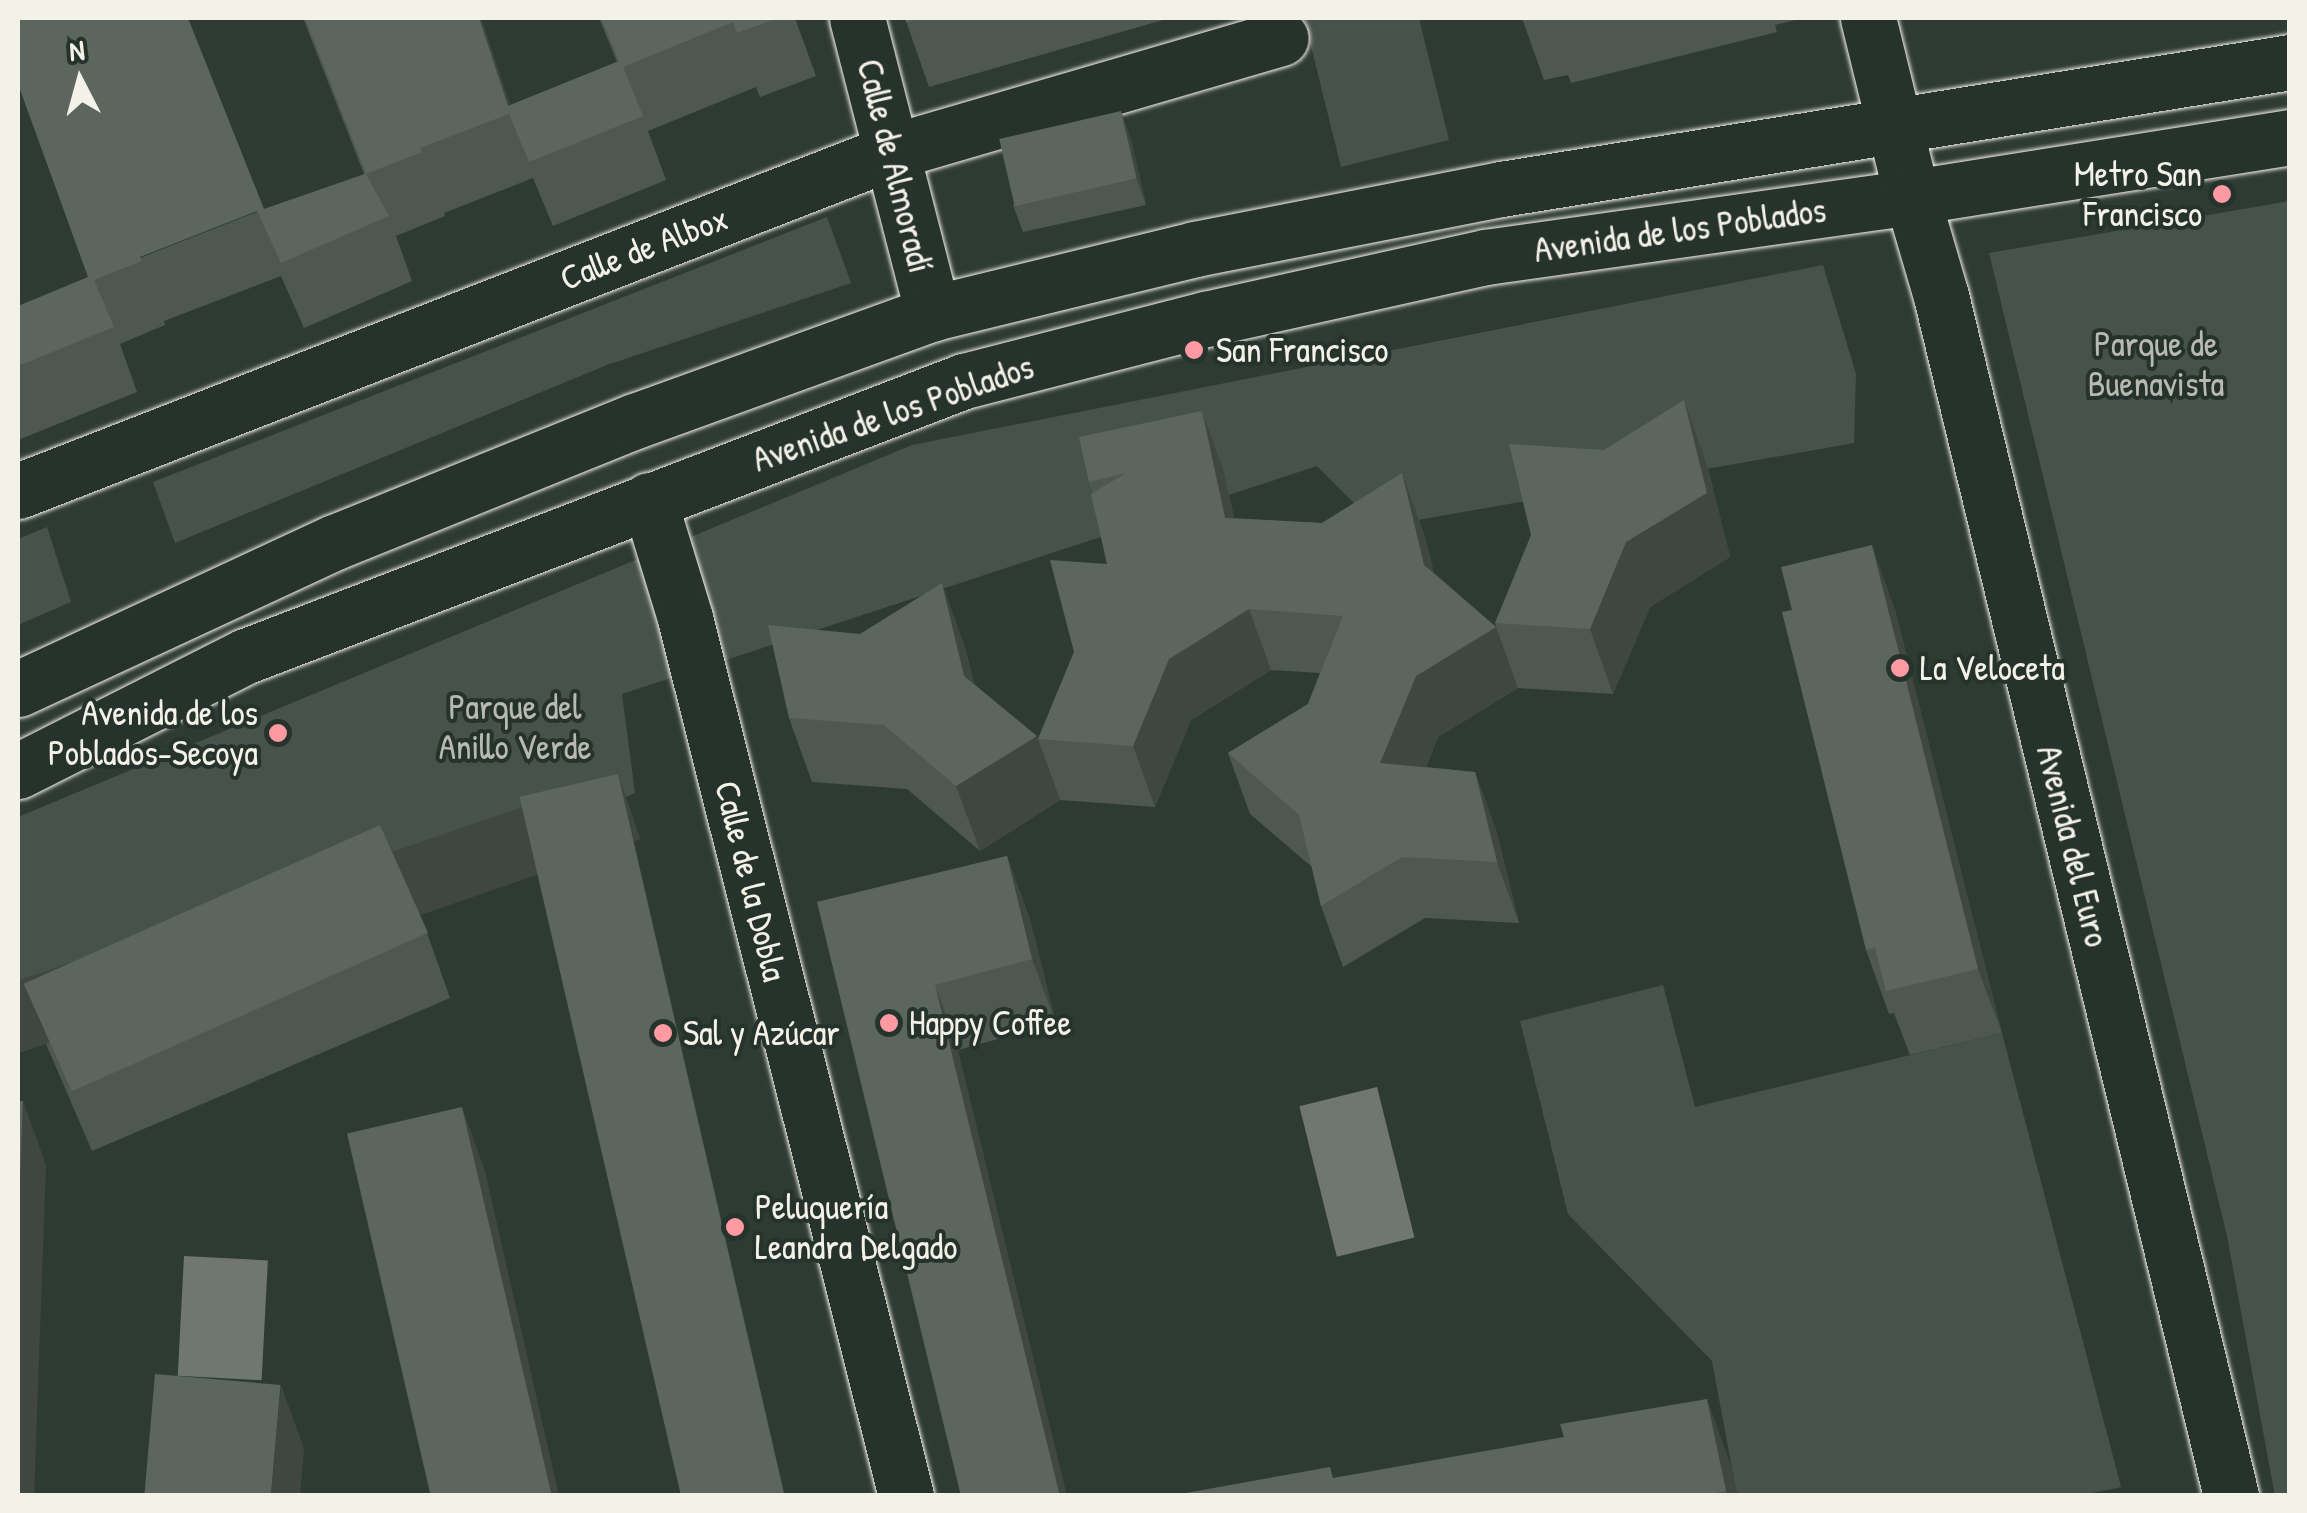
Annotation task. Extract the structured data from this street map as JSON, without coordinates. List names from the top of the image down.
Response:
{
  "streets": {
    "main road": [
      "Calle de Almoradí",
      "Avenida de los Poblados",
      "Calle de Albox",
      "Avenida del Euro",
      "Calle de la Dobla"
    ]
  },
  "crossings": [
    ["Calle de Almoradí", "Avenida de los Poblados"],
    ["Calle de Almoradí", "Calle de Albox"],
    ["Avenida de los Poblados", "Avenida del Euro"],
    ["Avenida de los Poblados", "Calle de la Dobla"]
  ],
  "parks": ["Parque de Buenavista", "Parque del Anillo Verde"],
  "places": [
    "Metro San Francisco",
    "San Francisco",
    "La Veloceta",
    "Avenida de los Poblados-Secoya",
    "Happy Coffee",
    "Sal y Azúcar",
    "Peluquería Leandra Delgado"
  ],
  "north": "top"
}
